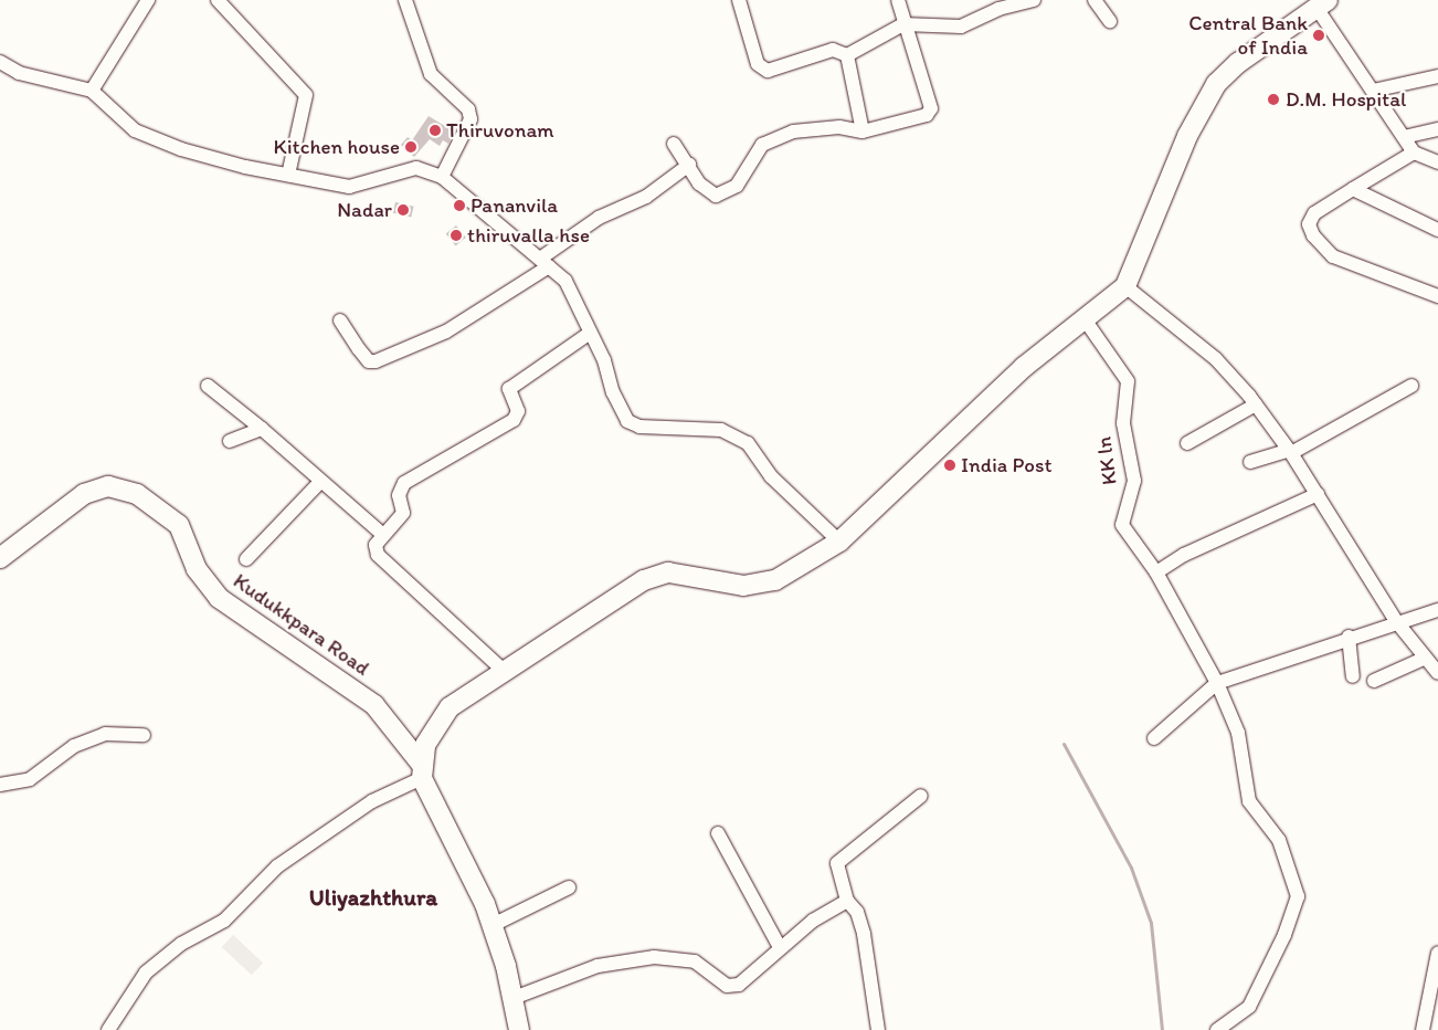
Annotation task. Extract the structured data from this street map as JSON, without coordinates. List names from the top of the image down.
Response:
{
  "streets": {
    "main road": ["Kudukkpara Road"],
    "street": ["KK ln"]
  },
  "districts": ["Uliyazhthura"],
  "places": [
    "Central Bank of India",
    "D.M. Hospital",
    "Thiruvonam",
    "Kitchen house",
    "Pananvila",
    "Nadar",
    "thiruvalla hse",
    "India Post"
  ]
}
